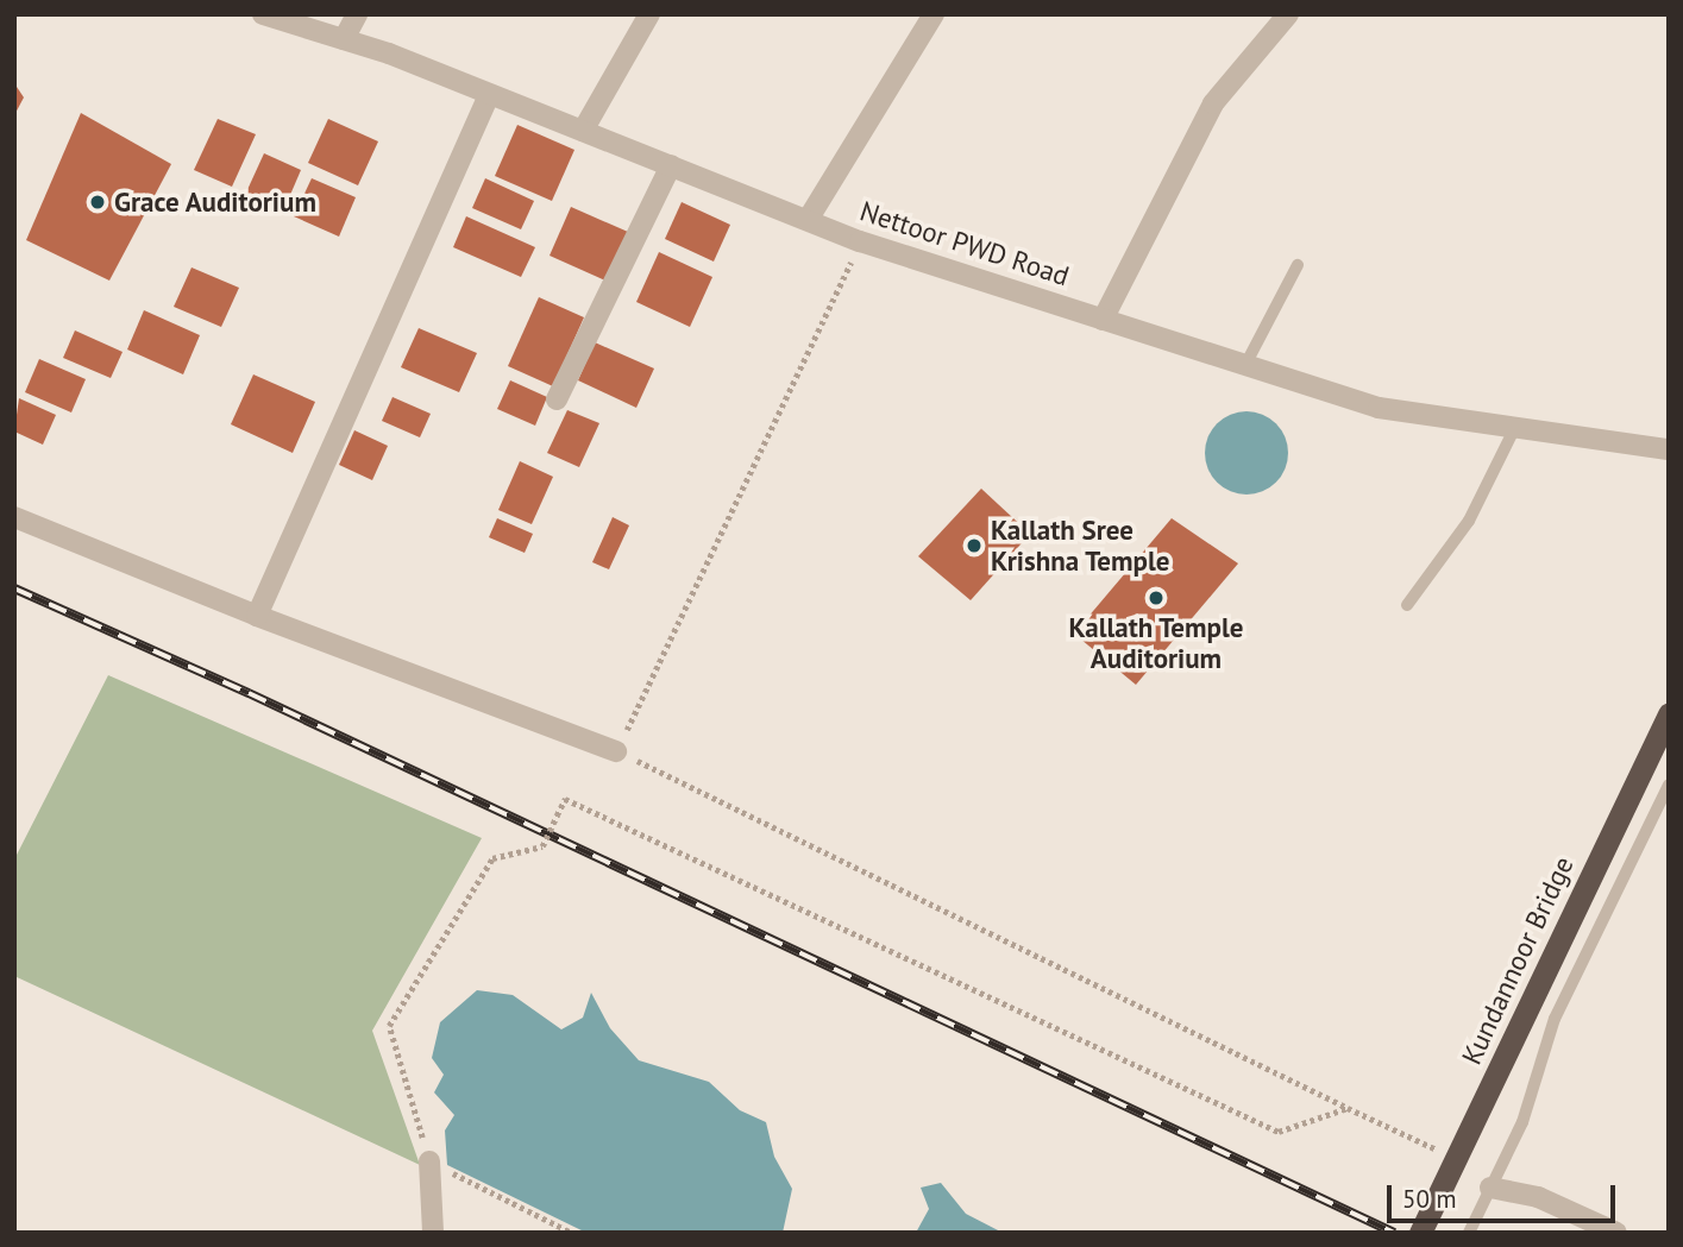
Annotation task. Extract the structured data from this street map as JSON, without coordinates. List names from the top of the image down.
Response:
{
  "streets": {
    "highway": ["Kundannoor Bridge"],
    "street": ["Nettoor PWD Road"]
  },
  "places": ["Grace Auditorium", "Kallath Sree Krishna Temple", "Kallath Temple Auditorium"],
  "scale_bar": "50 m"
}
